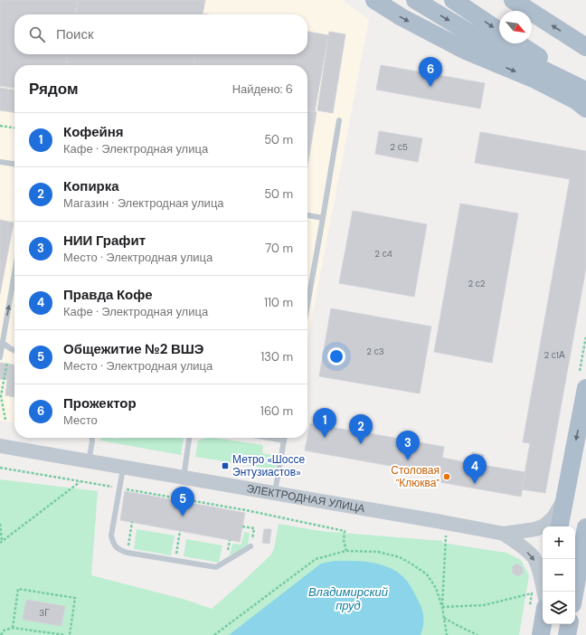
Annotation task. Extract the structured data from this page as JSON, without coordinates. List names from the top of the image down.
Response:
{
  "streets": {
    "street": ["ЭЛЕКТРОДНАЯ УЛИЦА"]
  },
  "water": ["Владимирский пруд"],
  "places": {
    "transit": ["Метро «Шоссе Энтузиастов»"],
    "other": ["Столовая \"Клюква\""]
  },
  "house_numbers": [
    "2 с5",
    "2 с4",
    "2 с2",
    "2 с3",
    "2 с1А",
    "3Г"
  ],
  "north": "bottom right",
  "page": {
    "search": "Поиск",
    "pins": [
      "6",
      "1",
      "2",
      "3",
      "4",
      "5"
    ],
    "heading": ["Рядом", "Найдено: 6"],
    "list": [
      {
        "mark": "1",
        "name": "Кофейня",
        "note": "Кафе · Электродная улица",
        "value": "50 m"
      },
      {
        "mark": "2",
        "name": "Копирка",
        "note": "Магазин · Электродная улица",
        "value": "50 m"
      },
      {
        "mark": "3",
        "name": "НИИ Графит",
        "note": "Место · Электродная улица",
        "value": "70 m"
      },
      {
        "mark": "4",
        "name": "Правда Кофе",
        "note": "Кафе · Электродная улица",
        "value": "110 m"
      },
      {
        "mark": "5",
        "name": "Общежитие №2 ВШЭ",
        "note": "Место · Электродная улица",
        "value": "130 m"
      },
      {
        "mark": "6",
        "name": "Прожектор",
        "note": "Место",
        "value": "160 m"
      }
    ],
    "map_buttons": ["+", "−"]
  }
}
